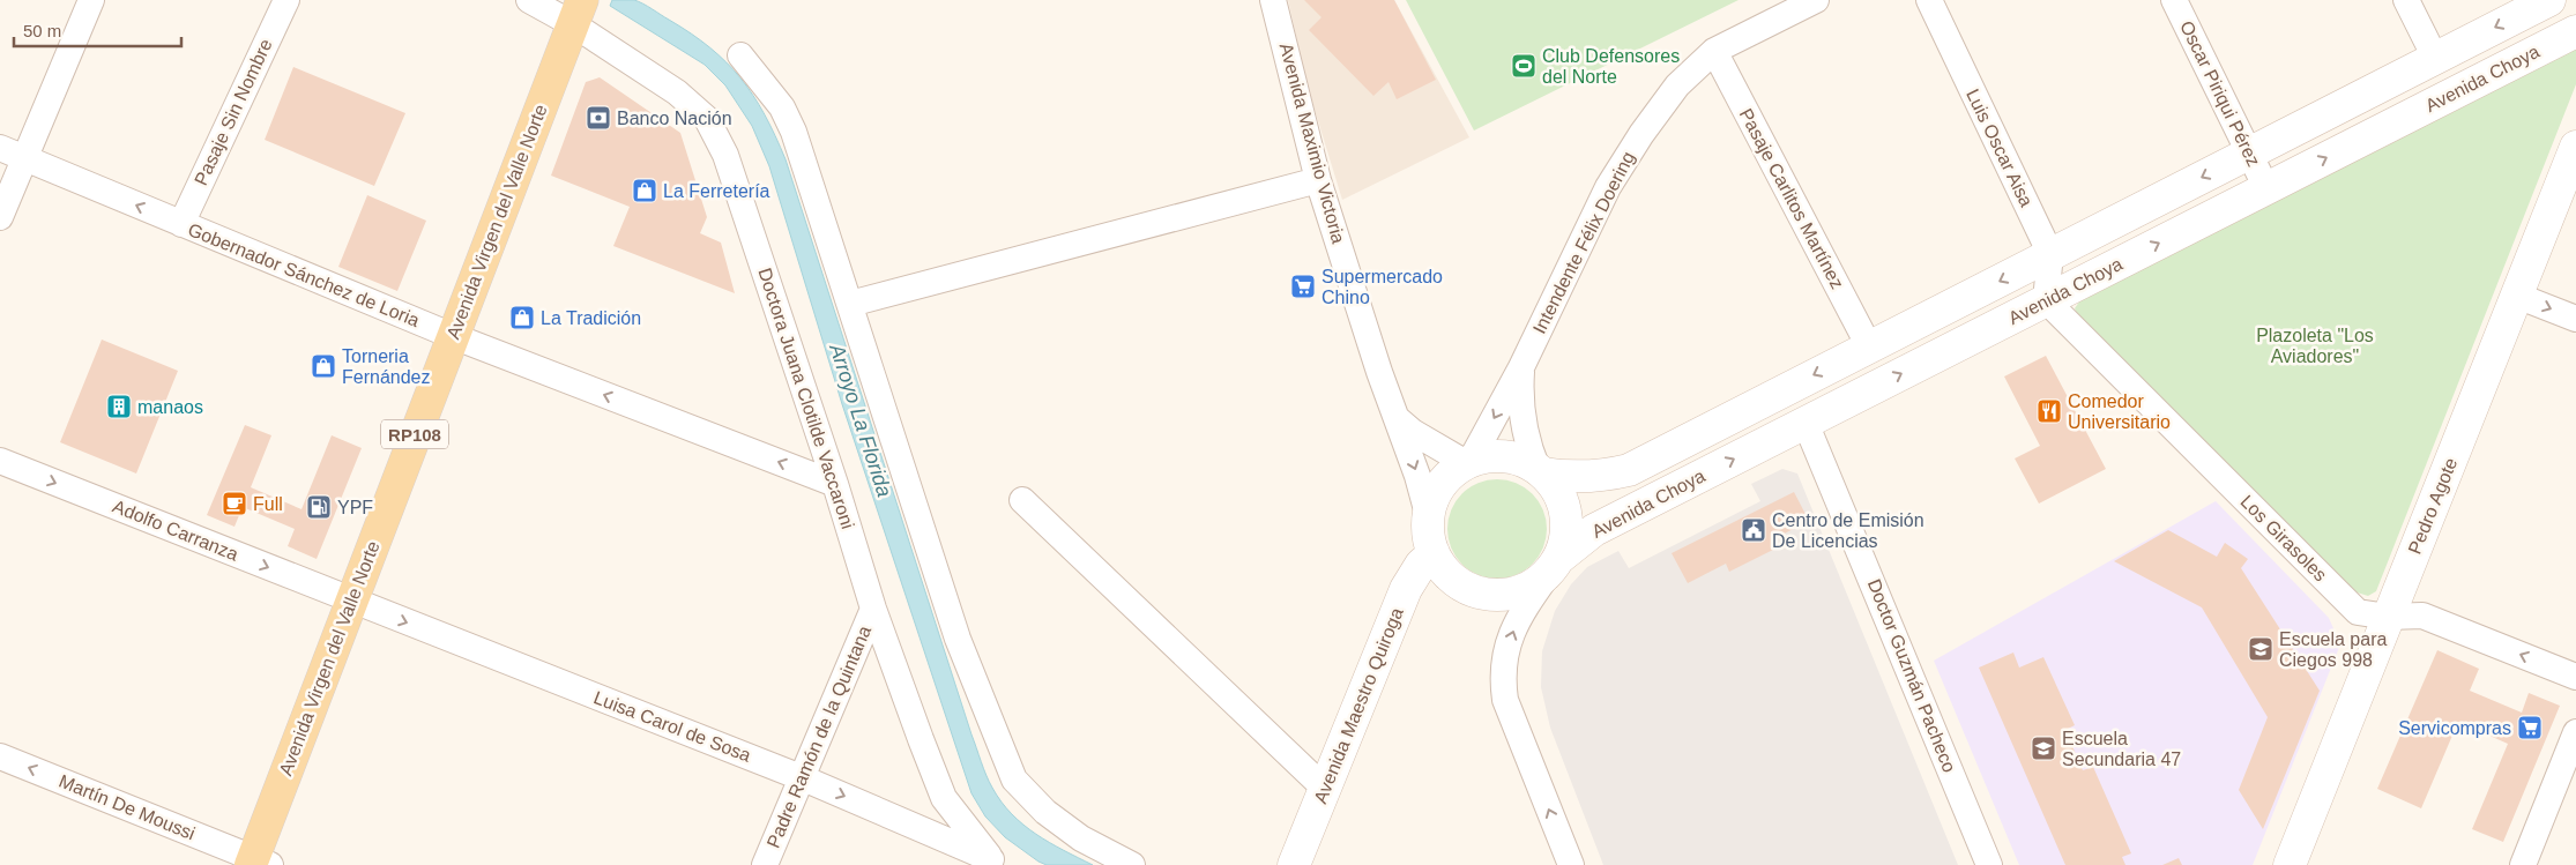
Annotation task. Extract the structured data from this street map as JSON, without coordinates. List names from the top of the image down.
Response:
{
  "streets": {
    "main road": [
      "Avenida Choya",
      "Avenida Virgen del Valle Norte",
      "RP108",
      "Pedro Agote",
      "Avenida Maestro Quiroga"
    ],
    "street": [
      "Oscar Piriqui Pérez",
      "Pasaje Sin Nombre",
      "Avenida Maximio Victoria",
      "Luis Oscar Aisa",
      "Pasaje Carlitos Martínez",
      "Intendente Félix Doering",
      "Gobernador Sánchez de Loria",
      "Doctora Juana Clotilde Vaccaroni",
      "Adolfo Carranza",
      "Los Girasoles",
      "Doctor Guzmán Pacheco",
      "Luisa Carol de Sosa",
      "Padre Ramón de la Quintana",
      "Martín De Moussi"
    ]
  },
  "crossings": [
    ["Avenida Choya", "Oscar Piriqui Pérez"],
    ["Avenida Choya", "Avenida Maximio Victoria"],
    ["Avenida Choya", "Luis Oscar Aisa"],
    ["Avenida Choya", "Pasaje Carlitos Martínez"],
    ["Avenida Choya", "Intendente Félix Doering"],
    ["Avenida Choya", "Los Girasoles"],
    ["Avenida Choya", "Doctor Guzmán Pacheco"],
    ["Avenida Choya", "Avenida Maestro Quiroga"],
    ["Pasaje Sin Nombre", "Gobernador Sánchez de Loria"],
    ["Avenida Maximio Victoria", "Intendente Félix Doering"],
    ["Avenida Maximio Victoria", "Avenida Maestro Quiroga"],
    ["Pasaje Carlitos Martínez", "Intendente Félix Doering"],
    ["Avenida Virgen del Valle Norte", "Gobernador Sánchez de Loria"],
    ["Avenida Virgen del Valle Norte", "Doctora Juana Clotilde Vaccaroni"],
    ["Avenida Virgen del Valle Norte", "Adolfo Carranza"],
    ["Avenida Virgen del Valle Norte", "Luisa Carol de Sosa"],
    ["Avenida Virgen del Valle Norte", "Martín De Moussi"],
    ["Intendente Félix Doering", "Avenida Maestro Quiroga"],
    ["Gobernador Sánchez de Loria", "Doctora Juana Clotilde Vaccaroni"],
    ["Doctora Juana Clotilde Vaccaroni", "Luisa Carol de Sosa"],
    ["Doctora Juana Clotilde Vaccaroni", "Padre Ramón de la Quintana"],
    ["Pedro Agote", "Los Girasoles"],
    ["Adolfo Carranza", "Luisa Carol de Sosa"],
    ["Luisa Carol de Sosa", "Padre Ramón de la Quintana"]
  ],
  "one_way": [
    "Gobernador Sánchez de Loria",
    "Adolfo Carranza",
    "Luisa Carol de Sosa",
    "Martín De Moussi"
  ],
  "water": ["Arroyo La Florida"],
  "parks": ["Plazoleta \"Los Aviadores\""],
  "places": {
    "sports": ["Club Defensores del Norte"],
    "bank": ["Banco Nación"],
    "shop": ["La Ferretería", "La Tradición", "Torneria Fernández"],
    "supermarket": ["Supermercado Chino", "Servicompras"],
    "building": ["manaos"],
    "restaurant": ["Comedor Universitario"],
    "cafe": ["Full"],
    "fuel station": ["YPF"],
    "public building": ["Centro de Emisión De Licencias"],
    "school or university": ["Escuela para Ciegos 998", "Escuela Secundaria 47"]
  },
  "scale_bar": "50 m"
}
